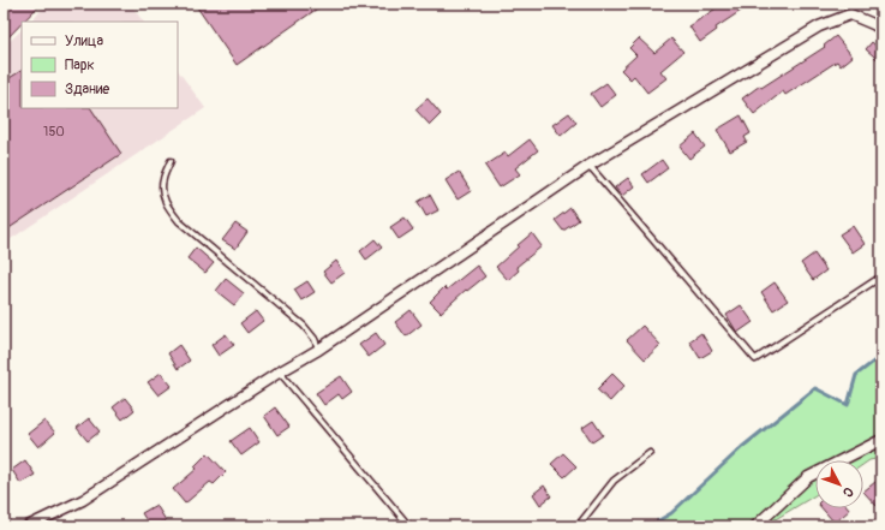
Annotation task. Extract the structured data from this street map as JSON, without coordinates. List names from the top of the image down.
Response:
{
  "house_numbers": ["150"],
  "legend": ["Улица", "Парк", "Здание"],
  "north": "bottom right"
}
